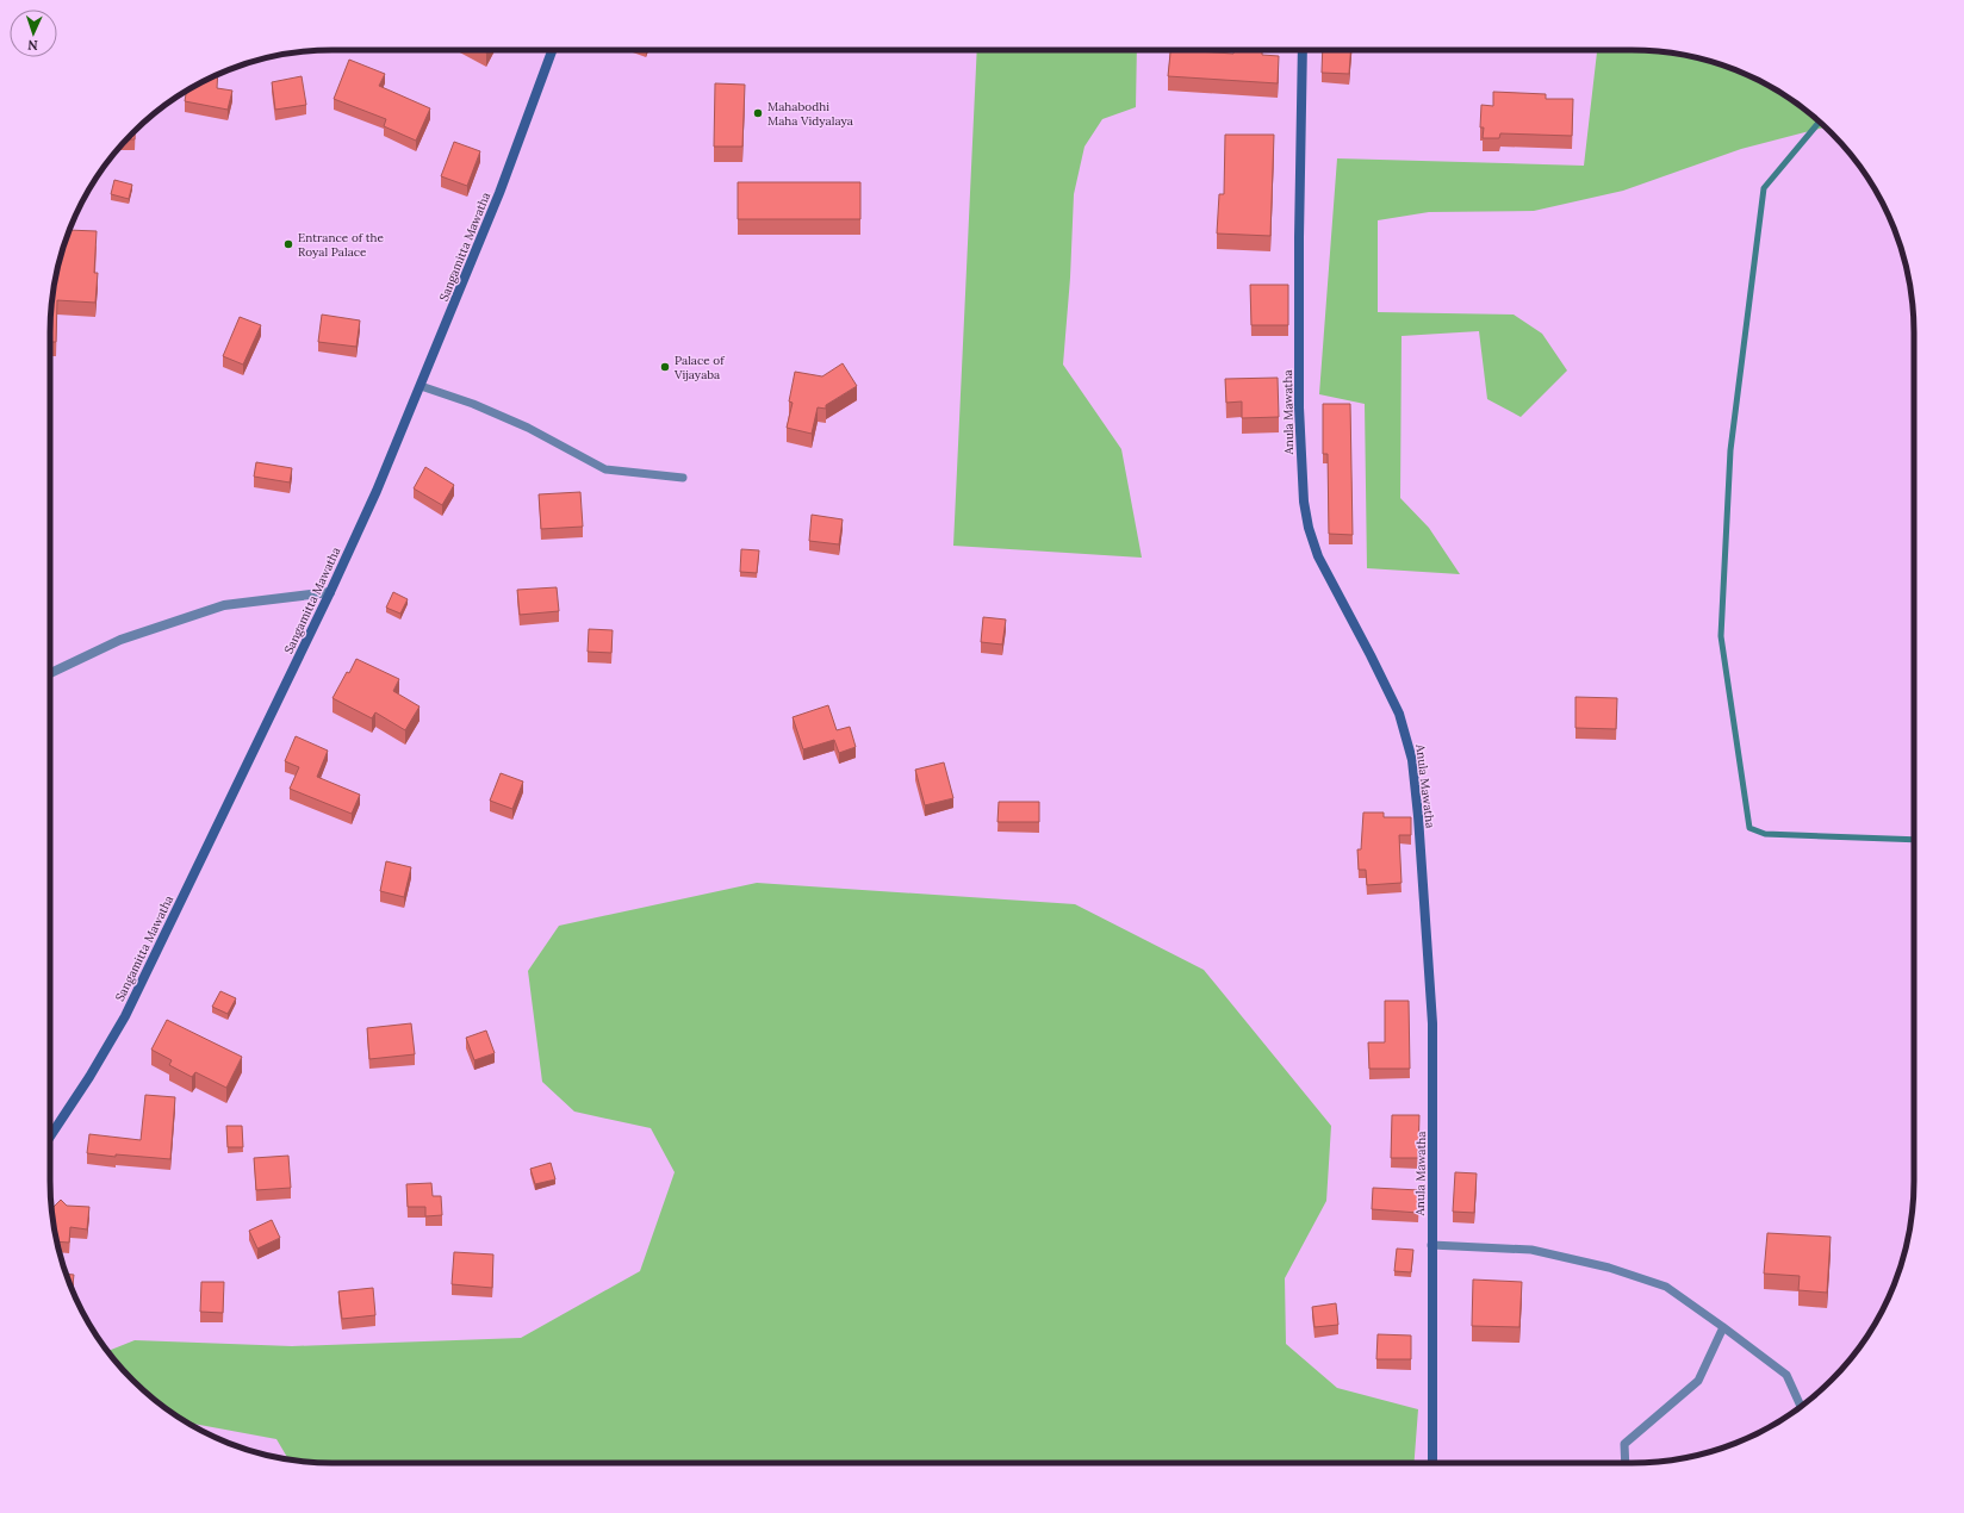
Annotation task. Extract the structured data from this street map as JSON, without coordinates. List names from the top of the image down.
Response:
{
  "streets": {
    "main road": ["Sangamitta Mawatha", "Anula Mawatha"]
  },
  "places": ["Mahabodhi Maha Vidyalaya", "Entrance of the Royal Palace", "Palace of Vijayaba"],
  "north": "bottom"
}
